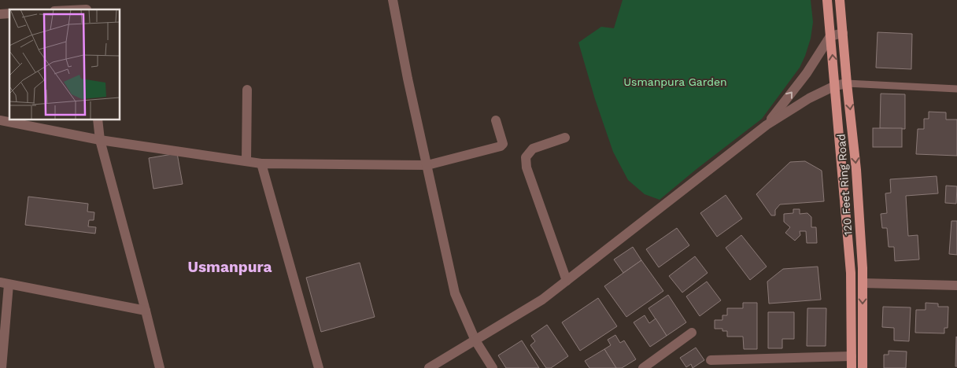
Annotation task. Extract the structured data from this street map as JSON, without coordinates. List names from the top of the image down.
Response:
{
  "streets": {
    "main road": ["120 Feet Ring Road"]
  },
  "districts": ["Usmanpura"],
  "parks": ["Usmanpura Garden"]
}
